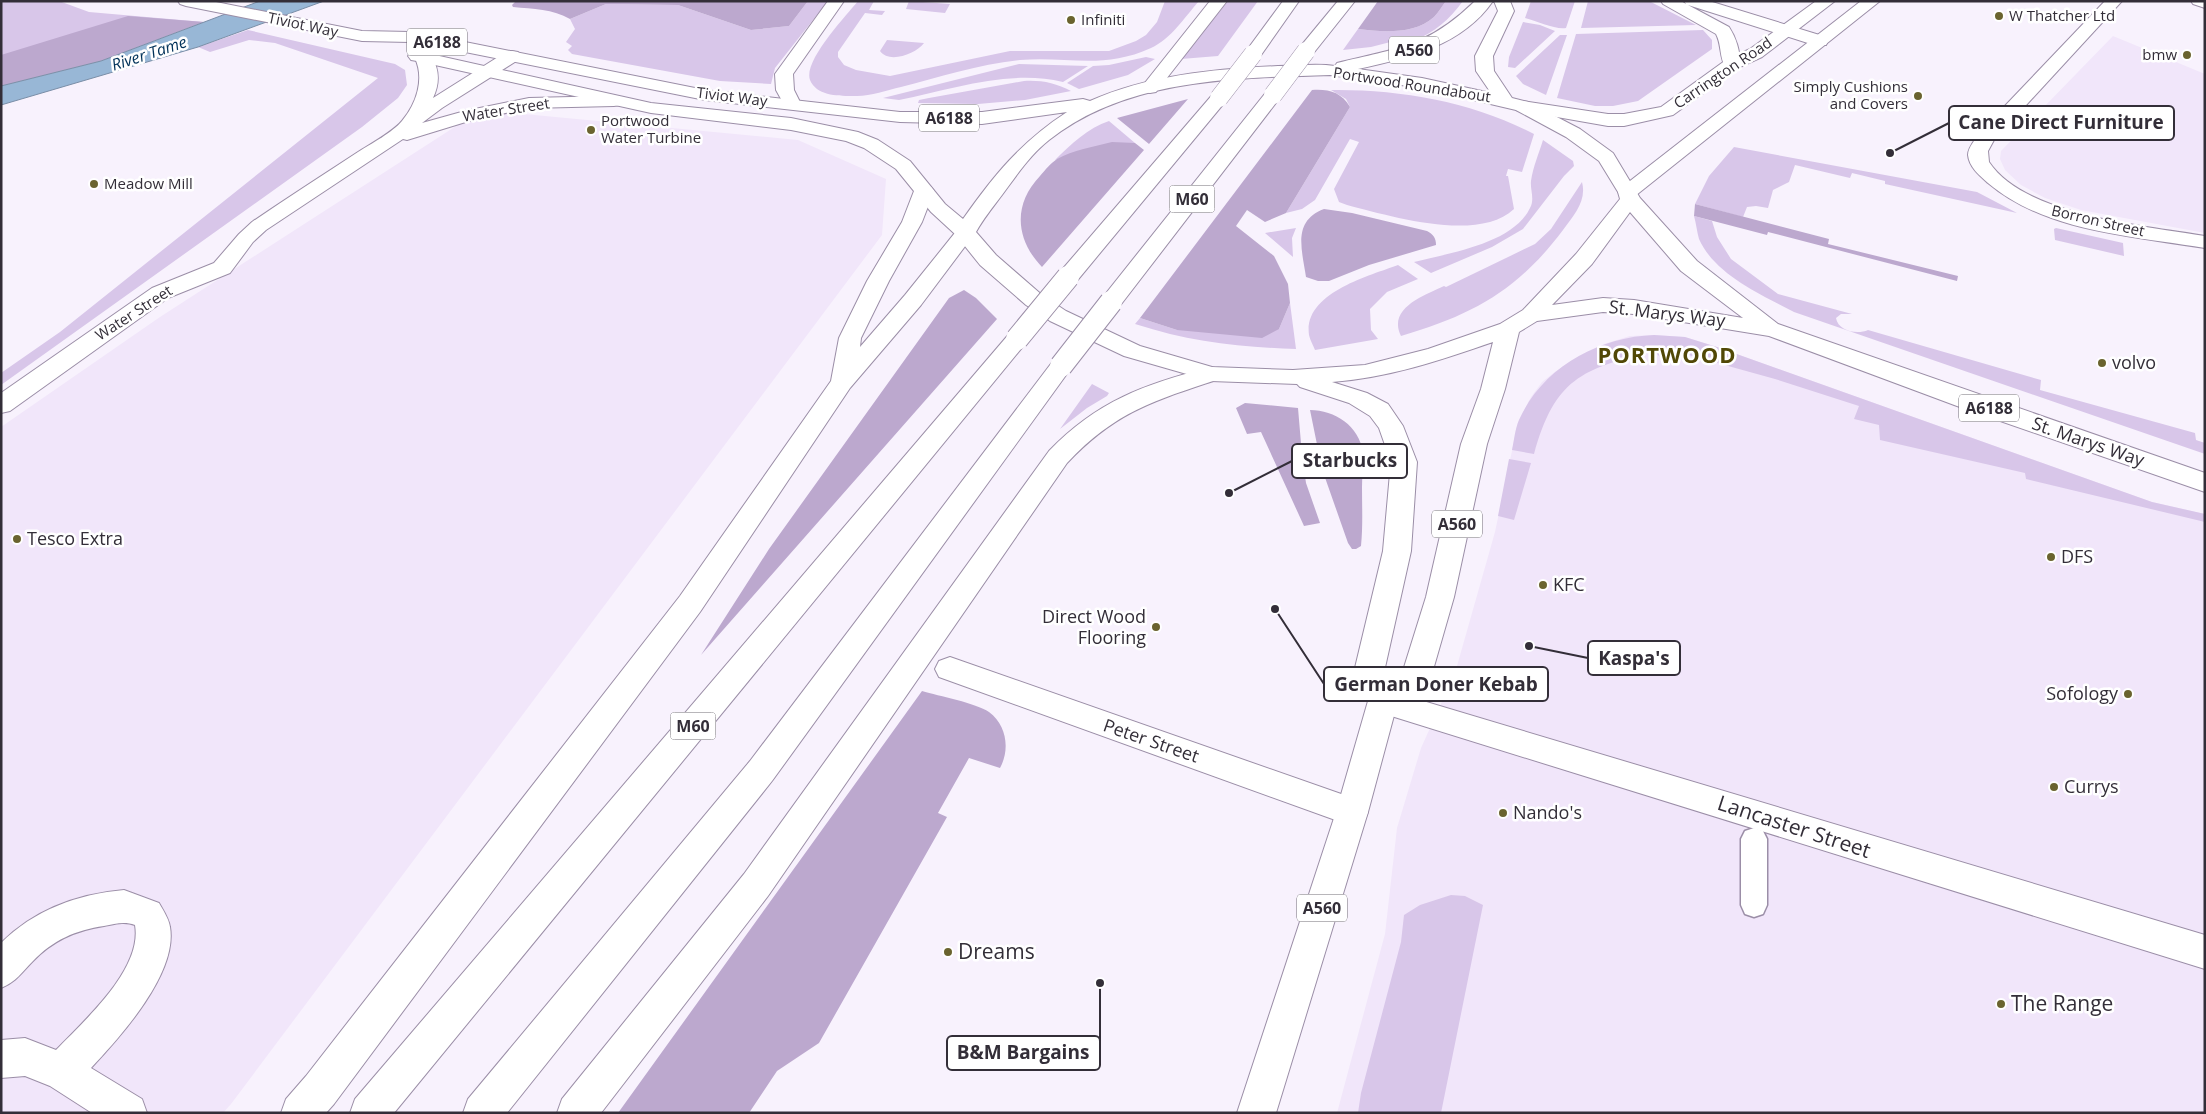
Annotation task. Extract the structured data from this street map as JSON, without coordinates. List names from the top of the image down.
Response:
{
  "streets": {
    "main road": [
      "Tiviot Way",
      "A6188",
      "A560",
      "Carrington Road",
      "Portwood Roundabout",
      "Water Street",
      "M60",
      "Borron Street",
      "St. Marys Way",
      "Peter Street",
      "Lancaster Street"
    ]
  },
  "crossings": [
    ["Tiviot Way", "Portwood Roundabout"],
    ["Tiviot Way", "Water Street"],
    ["A560", "Portwood Roundabout"],
    ["A560", "Peter Street"],
    ["A560", "Lancaster Street"],
    ["Carrington Road", "Portwood Roundabout"],
    ["Carrington Road", "St. Marys Way"],
    ["Portwood Roundabout", "St. Marys Way"]
  ],
  "districts": ["PORTWOOD"],
  "water": ["River Tame"],
  "places": [
    "W Thatcher Ltd",
    "Infiniti",
    "bmw",
    "Simply Cushions and Covers",
    "Portwood Water Turbine",
    "Cane Direct Furniture",
    "Meadow Mill",
    "volvo",
    "Starbucks",
    "Tesco Extra",
    "DFS",
    "KFC",
    "German Doner Kebab",
    "Direct Wood Flooring",
    "Kaspa's",
    "Sofology",
    "Currys",
    "Nando's",
    "Dreams",
    "B&M Bargains",
    "The Range"
  ]
}
